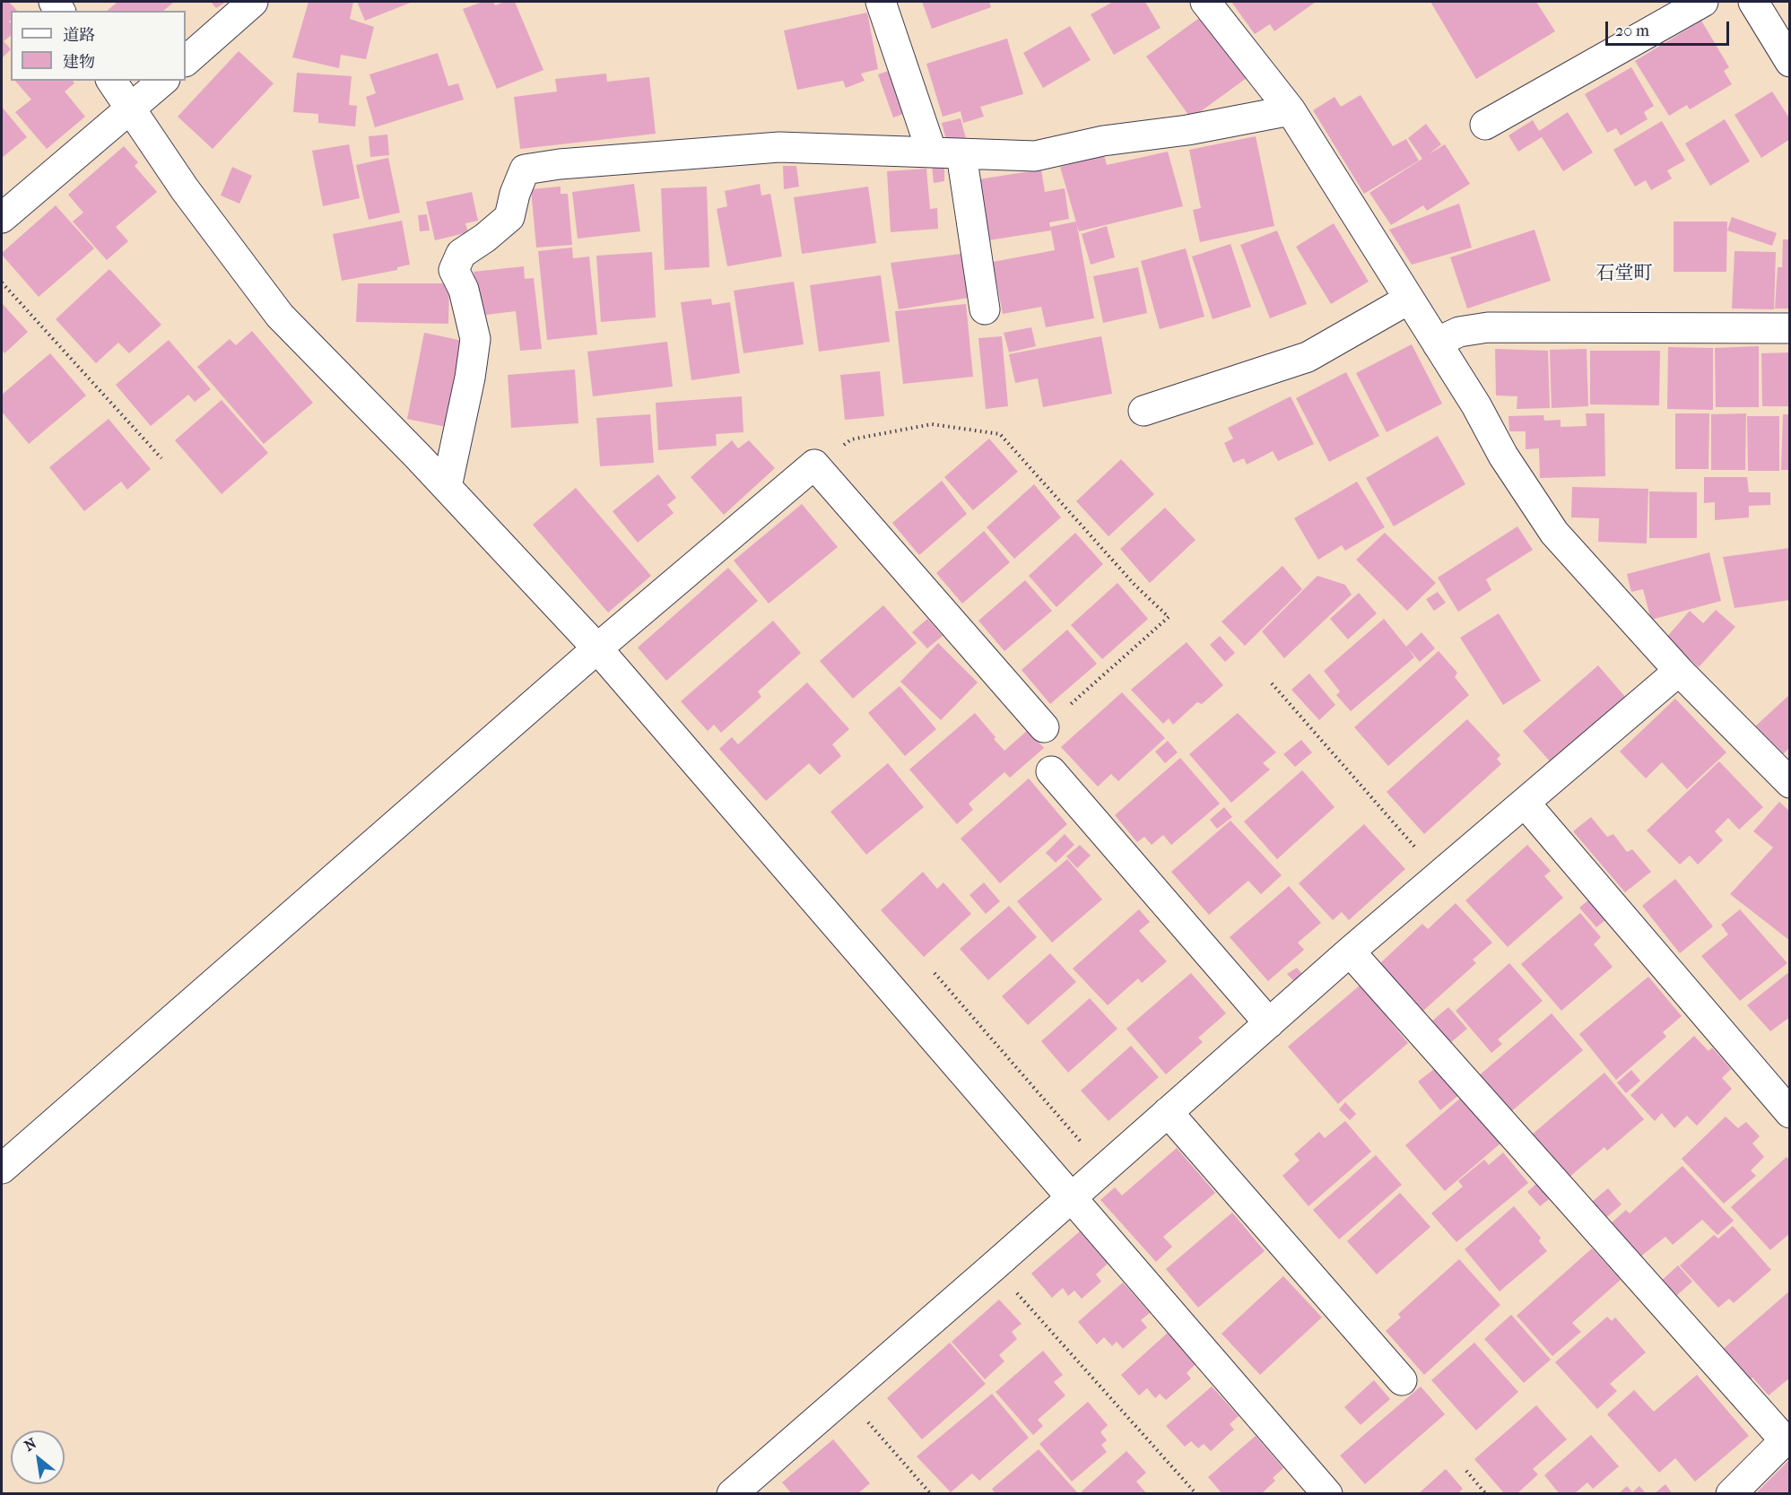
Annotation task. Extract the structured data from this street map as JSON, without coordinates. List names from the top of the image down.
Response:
{
  "districts": ["石堂町"],
  "legend": ["道路", "建物"],
  "scale_bar": "20 m",
  "north": "top left"
}
